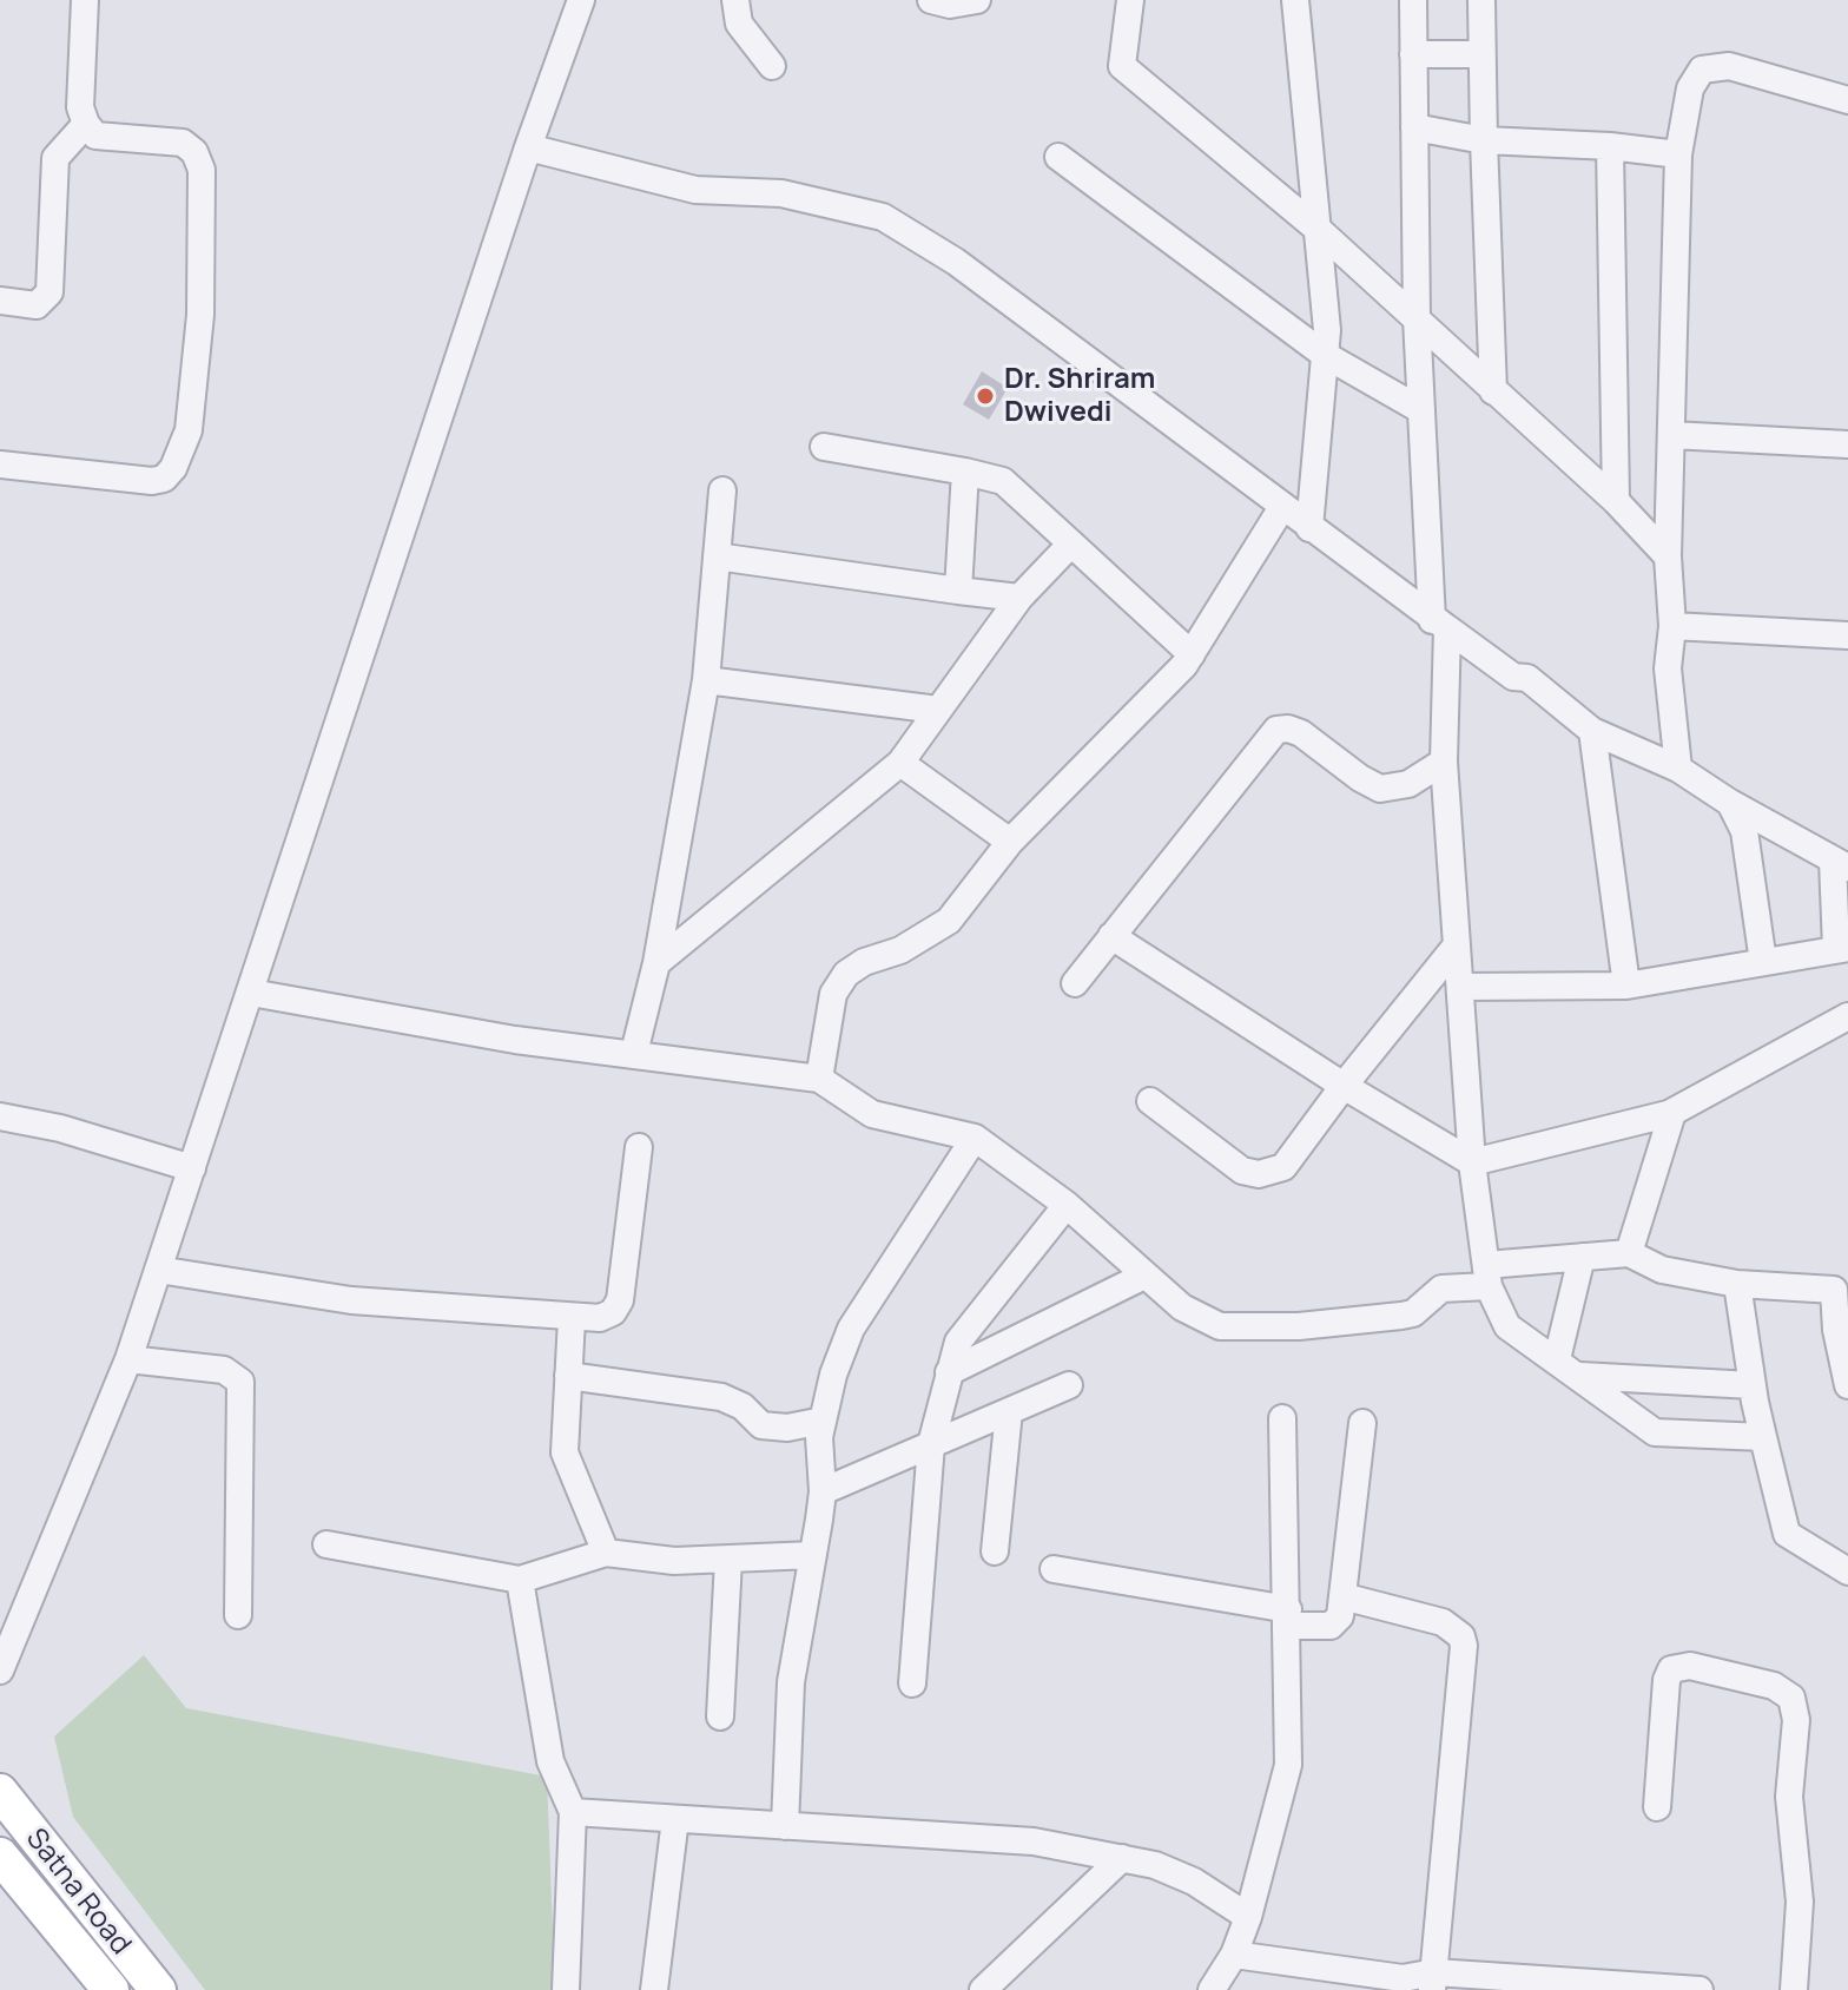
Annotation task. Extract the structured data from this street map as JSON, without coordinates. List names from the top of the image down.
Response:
{
  "streets": {
    "main road": ["Satna Road"]
  },
  "places": ["Dr. Shriram Dwivedi"]
}
